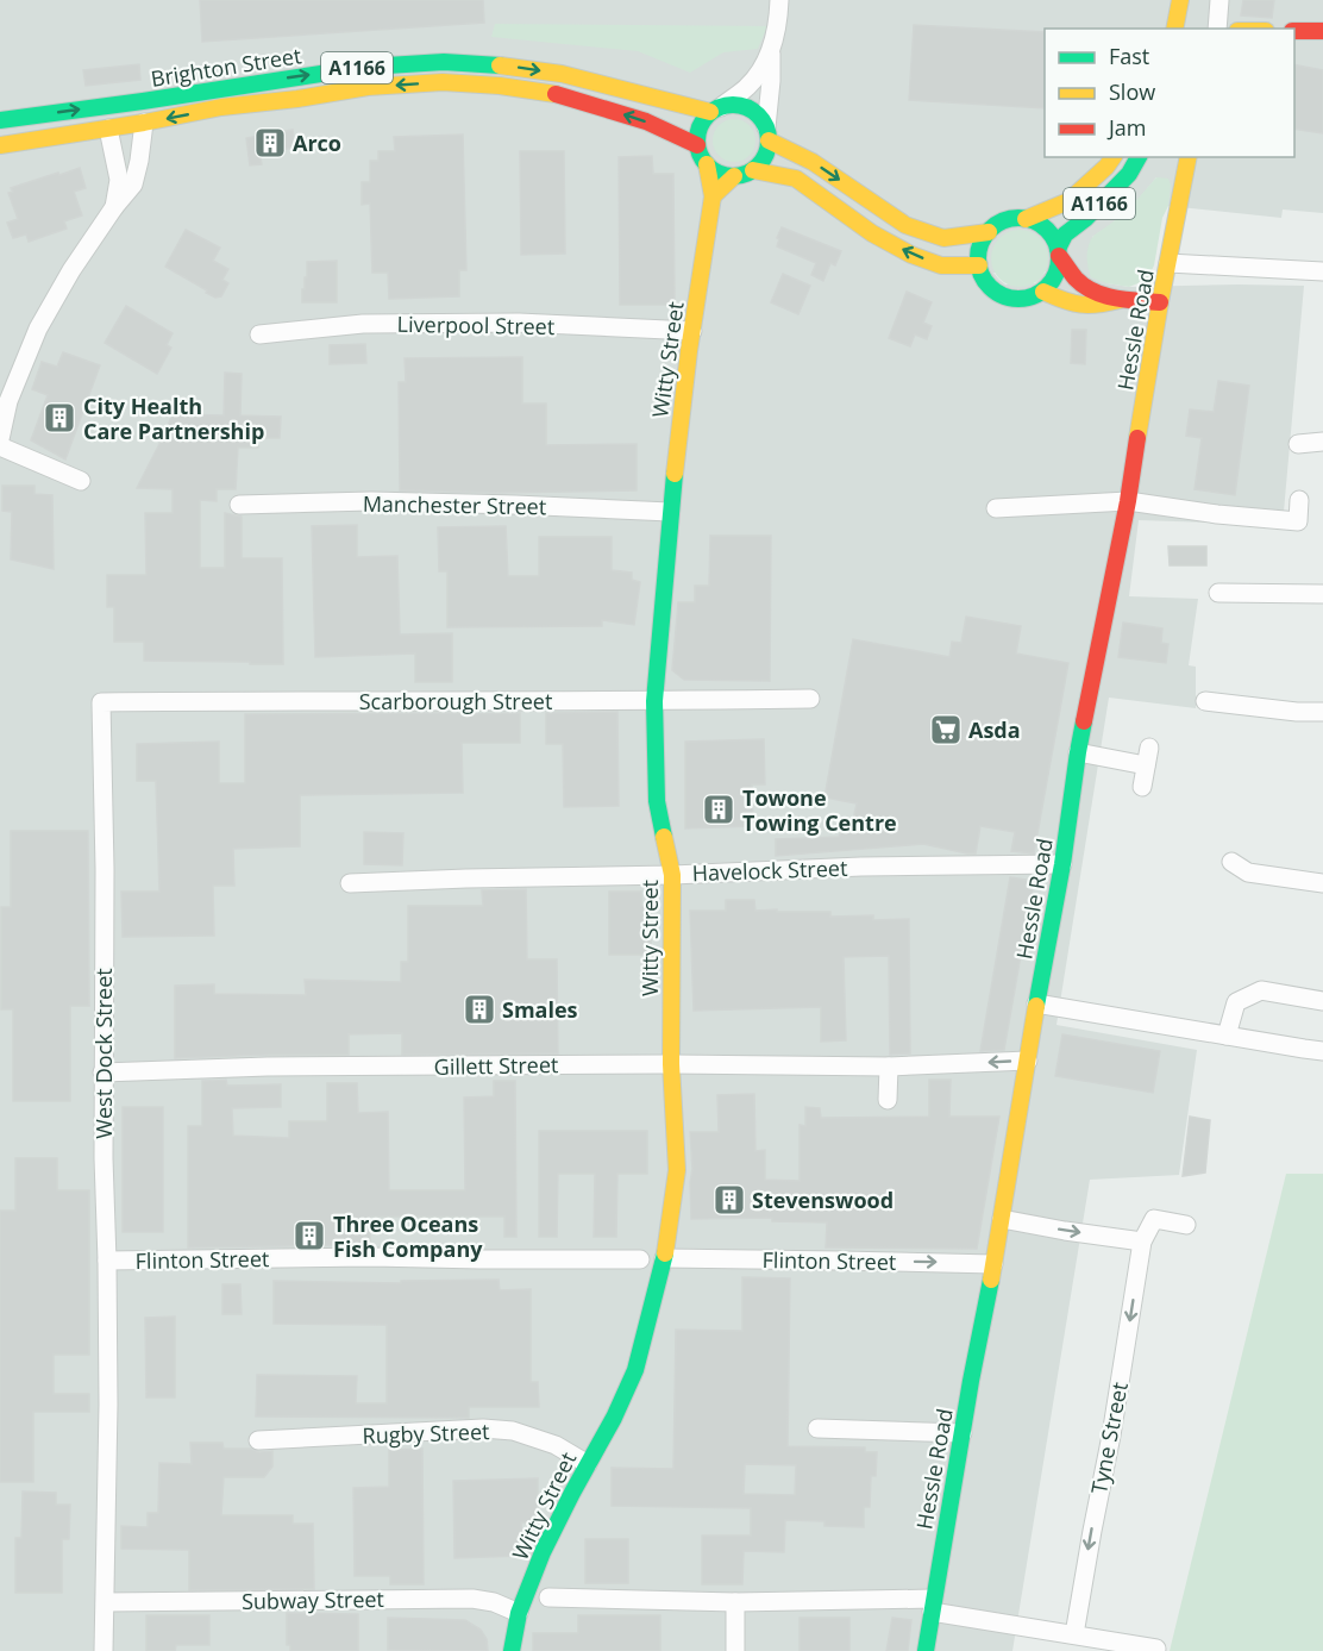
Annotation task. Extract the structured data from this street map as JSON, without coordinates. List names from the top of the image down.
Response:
{
  "streets": {
    "street": [
      "Brighton Street",
      "A1166",
      "Liverpool Street",
      "Hessle Road",
      "Witty Street",
      "Manchester Street",
      "Scarborough Street",
      "Havelock Street",
      "West Dock Street",
      "Gillett Street",
      "Flinton Street",
      "Rugby Street",
      "Tyne Street",
      "Subway Street"
    ]
  },
  "crossings": [
    ["Brighton Street", "Witty Street"],
    ["Liverpool Street", "Witty Street"],
    ["Hessle Road", "Havelock Street"],
    ["Hessle Road", "Gillett Street"],
    ["Hessle Road", "Flinton Street"],
    ["Witty Street", "Manchester Street"],
    ["Witty Street", "Scarborough Street"],
    ["Witty Street", "Havelock Street"],
    ["Witty Street", "Gillett Street"],
    ["Witty Street", "Flinton Street"],
    ["Witty Street", "Rugby Street"],
    ["Witty Street", "Subway Street"],
    ["Scarborough Street", "West Dock Street"],
    ["West Dock Street", "Gillett Street"],
    ["West Dock Street", "Flinton Street"],
    ["West Dock Street", "Subway Street"]
  ],
  "one_way": ["Flinton Street", "Tyne Street"],
  "places": {
    "building": [
      "Arco",
      "City Health Care Partnership",
      "Towone Towing Centre",
      "Smales",
      "Stevenswood",
      "Three Oceans Fish Company"
    ],
    "supermarket": ["Asda"]
  },
  "legend": ["Fast", "Slow", "Jam"]
}
